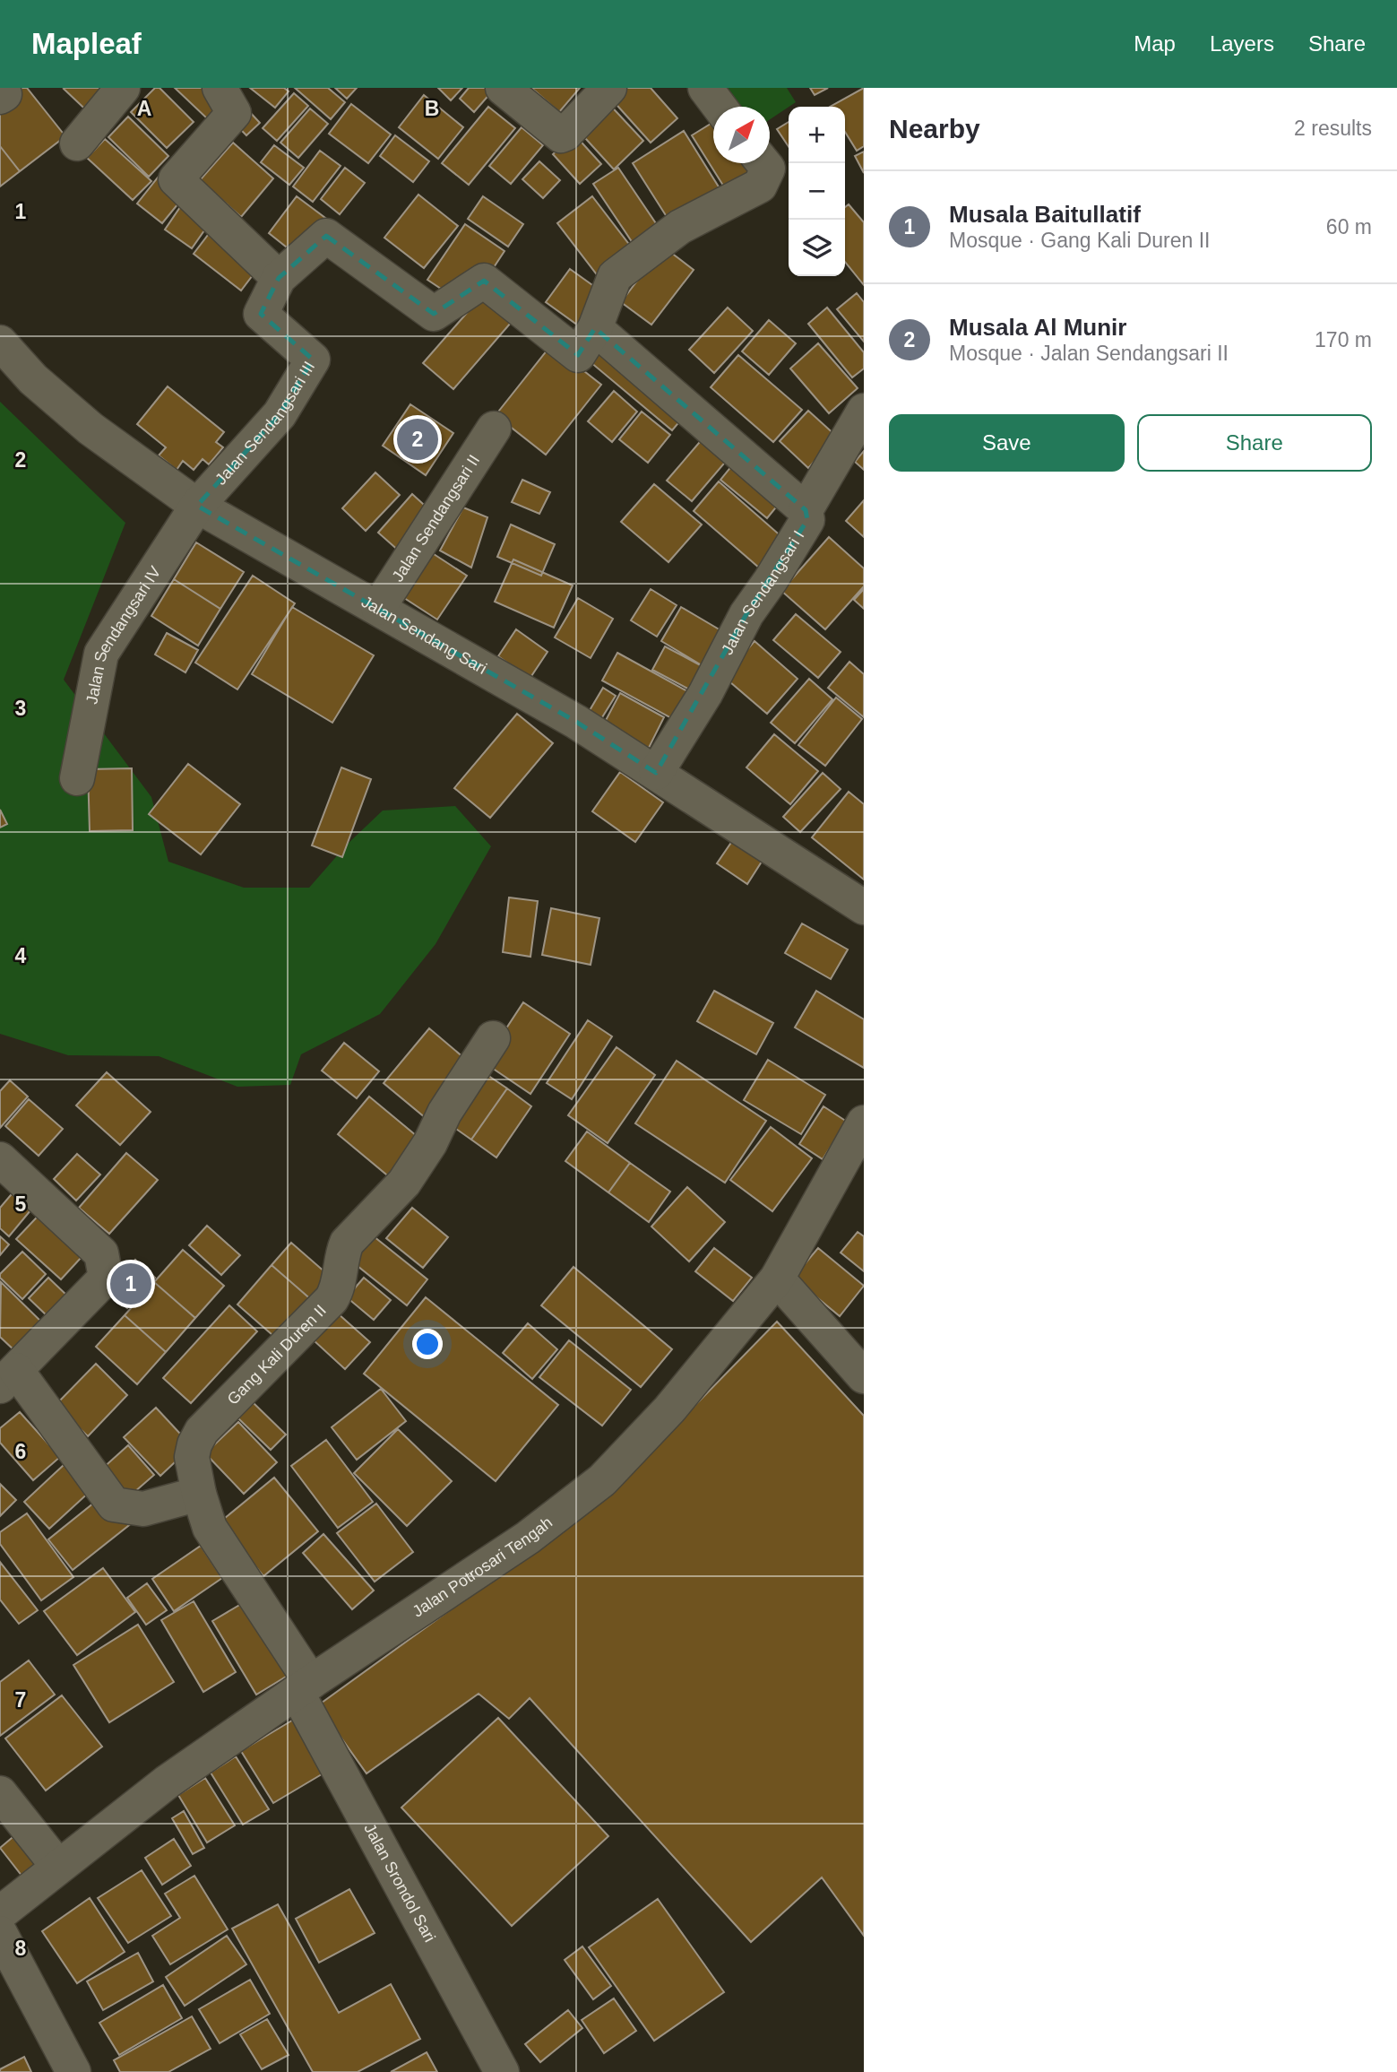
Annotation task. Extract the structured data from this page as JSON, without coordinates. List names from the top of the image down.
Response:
{
  "streets": {
    "street": [
      "Jalan Sendangsari III",
      "Jalan Sendangsari II",
      "Jalan Sendangsari I",
      "Jalan Sendang Sari",
      "Jalan Sendangsari IV",
      "Gang Kali Duren II",
      "Jalan Potrosari Tengah",
      "Jalan Srondol Sari"
    ]
  },
  "crossings": [
    ["Jalan Sendangsari III", "Jalan Sendang Sari"],
    ["Jalan Sendangsari III", "Jalan Sendangsari IV"],
    ["Jalan Sendangsari II", "Jalan Sendang Sari"],
    ["Jalan Sendangsari I", "Jalan Sendang Sari"],
    ["Jalan Sendang Sari", "Jalan Sendangsari IV"],
    ["Gang Kali Duren II", "Jalan Potrosari Tengah"],
    ["Gang Kali Duren II", "Jalan Srondol Sari"],
    ["Jalan Potrosari Tengah", "Jalan Srondol Sari"]
  ],
  "north": "top right",
  "page": {
    "header": "Mapleaf",
    "nav": ["Map", "Layers", "Share"],
    "heading": ["Nearby", "2 results"],
    "map_buttons": ["+", "−"],
    "list": [
      {
        "mark": "1",
        "name": "Musala Baitullatif",
        "note": "Mosque · Gang Kali Duren II",
        "value": "60 m"
      },
      {
        "mark": "2",
        "name": "Musala Al Munir",
        "note": "Mosque · Jalan Sendangsari II",
        "value": "170 m"
      }
    ],
    "buttons": ["Save", "Share"],
    "pins": ["2", "1"]
  },
  "grid": {
    "columns": ["A", "B"],
    "rows": [
      "1",
      "2",
      "3",
      "4",
      "5",
      "6",
      "7",
      "8"
    ]
  }
}
